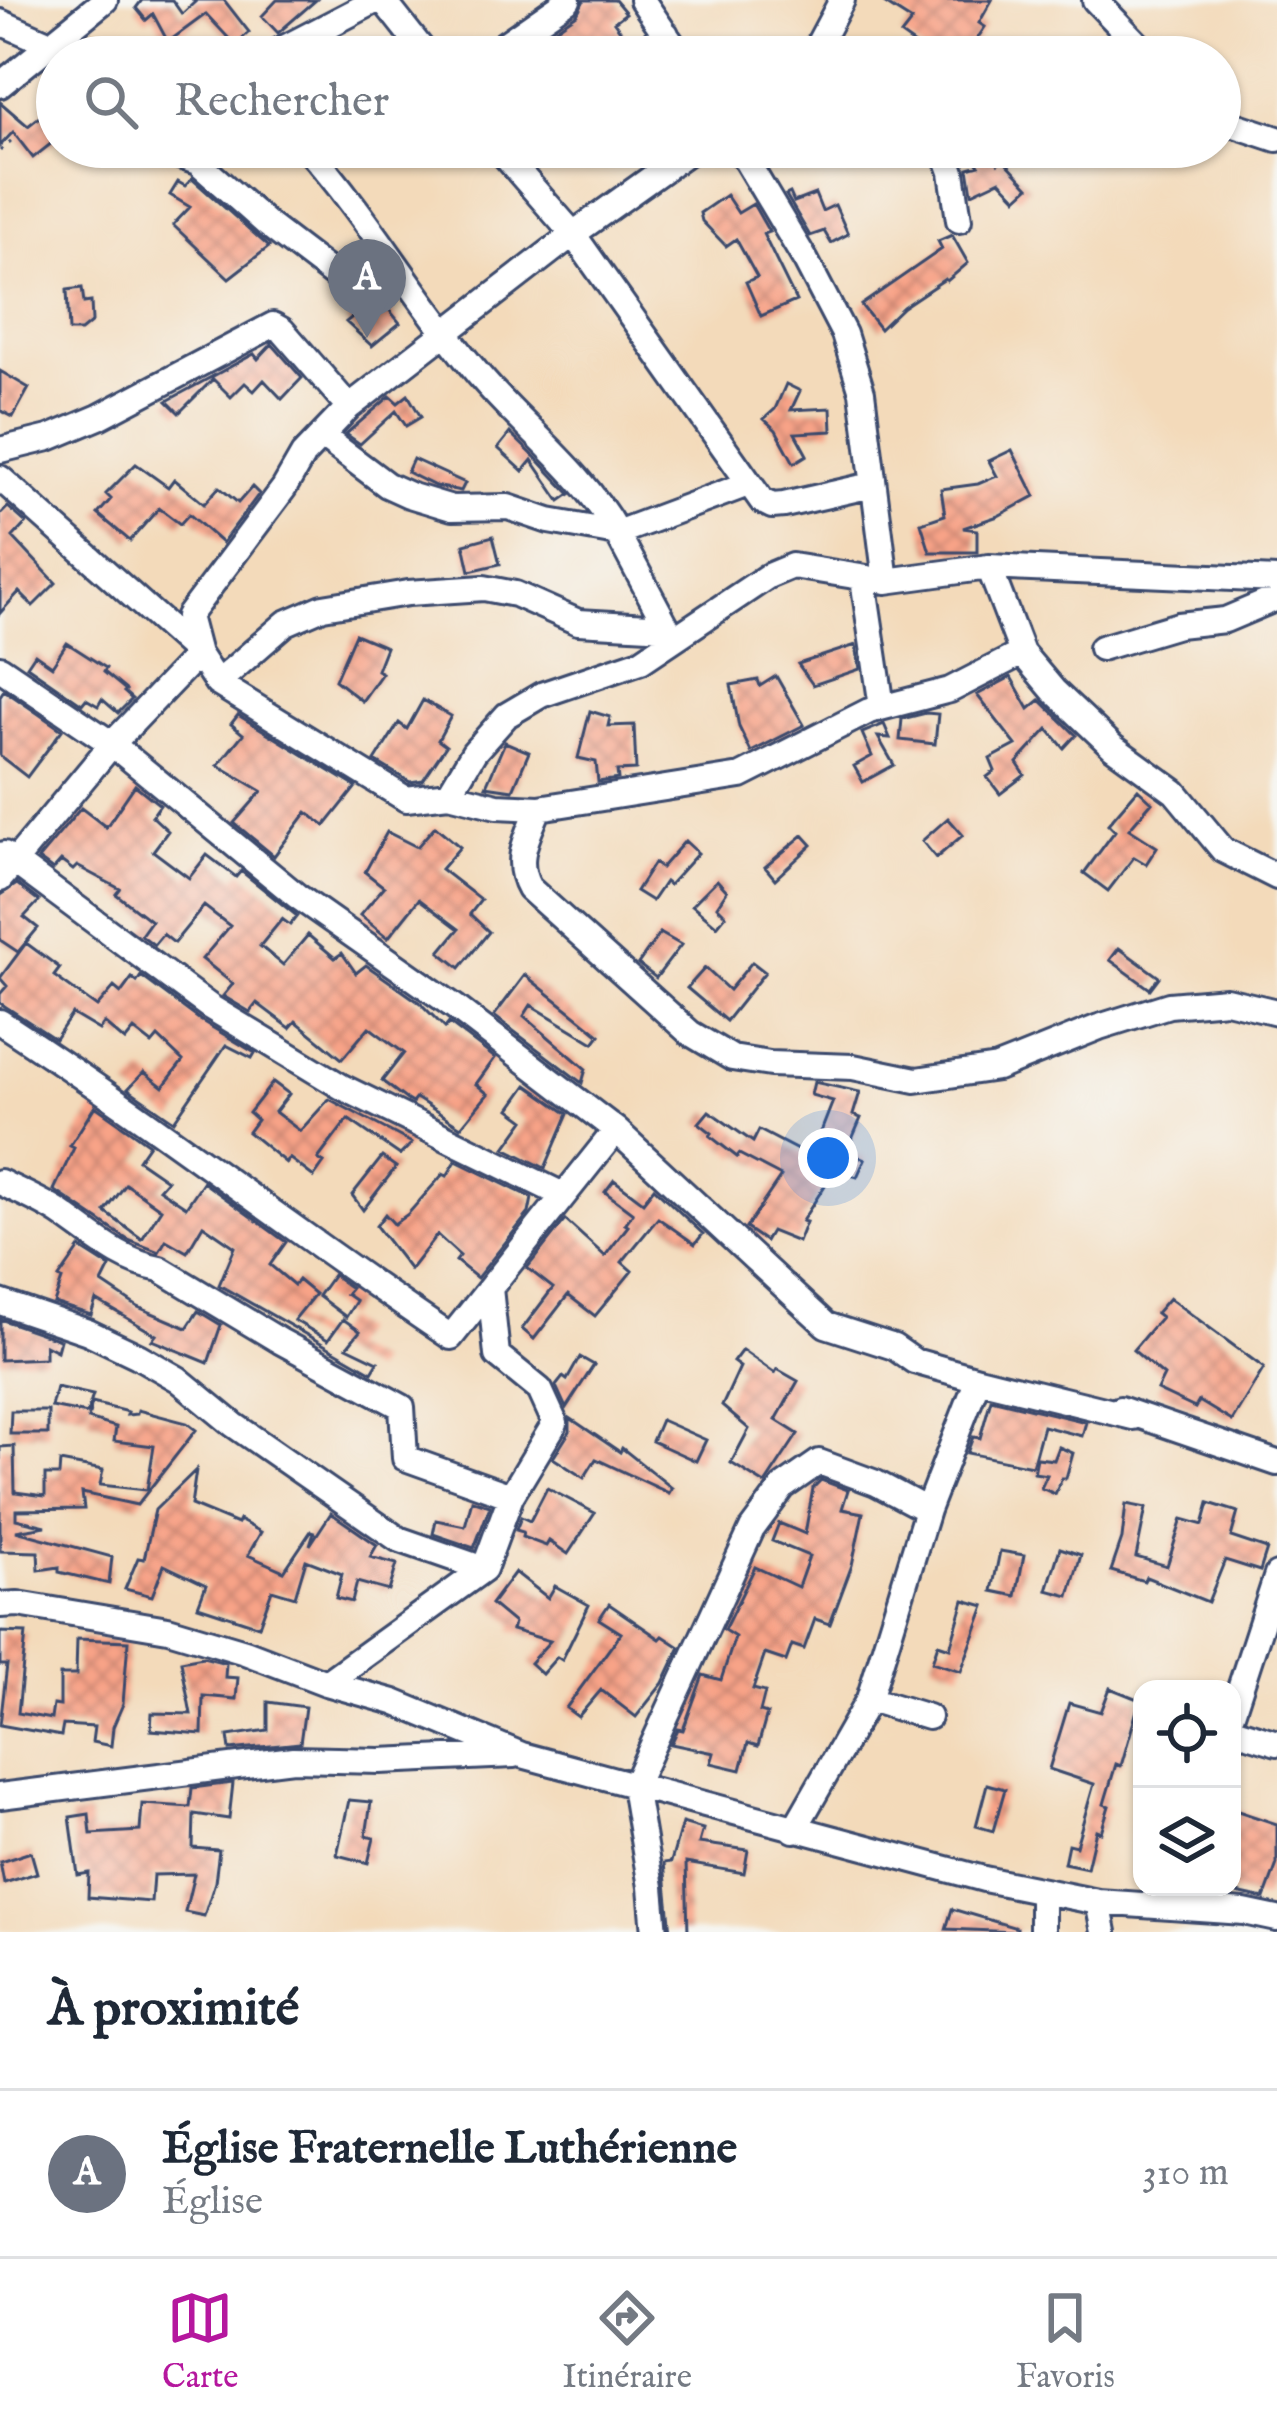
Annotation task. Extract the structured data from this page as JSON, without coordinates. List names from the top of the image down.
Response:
{
  "page": {
    "search": "Rechercher",
    "pins": "A",
    "heading": "À proximité",
    "list": [
      {
        "mark": "A",
        "name": "Église Fraternelle Luthérienne",
        "note": "Église",
        "value": "310 m"
      }
    ],
    "nav": ["Carte", "Itinéraire", "Favoris"]
  }
}
